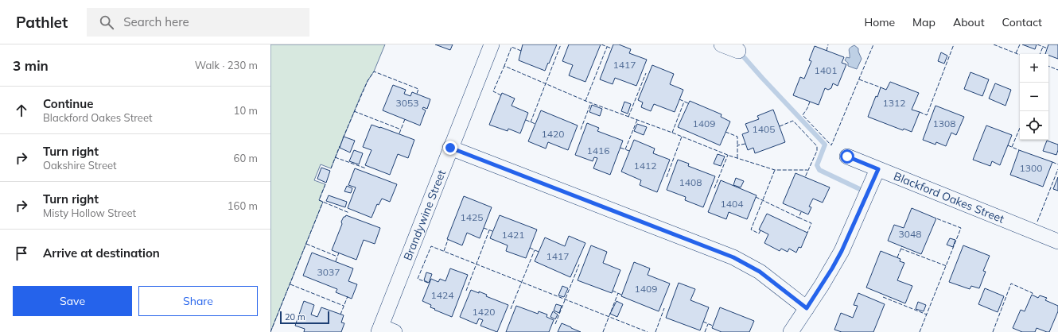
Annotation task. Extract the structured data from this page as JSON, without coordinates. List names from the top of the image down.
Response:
{
  "streets": {
    "street": ["Blackford Oakes Street", "Brandywine Street"]
  },
  "house_numbers": [
    "1417",
    "1401",
    "3053",
    "1312",
    "1409",
    "1308",
    "1405",
    "1420",
    "1416",
    "1412",
    "1300",
    "1408",
    "1404",
    "1425",
    "3048",
    "1421",
    "1417",
    "3037",
    "1409",
    "1424",
    "1420"
  ],
  "scale_bar": "20 m",
  "page": {
    "header": "Pathlet",
    "search": "Search here",
    "nav": [
      "Home",
      "Map",
      "About",
      "Contact"
    ],
    "heading": ["3 min", "Walk · 230 m"],
    "map_buttons": ["+", "−"],
    "list": [
      ["Continue", "Blackford Oakes Street", "10 m"],
      ["Turn right", "Oakshire Street", "60 m"],
      ["Turn right", "Misty Hollow Street", "160 m"],
      "Arrive at destination"
    ],
    "buttons": ["Save", "Share"],
    "scale": "20 m"
  }
}
